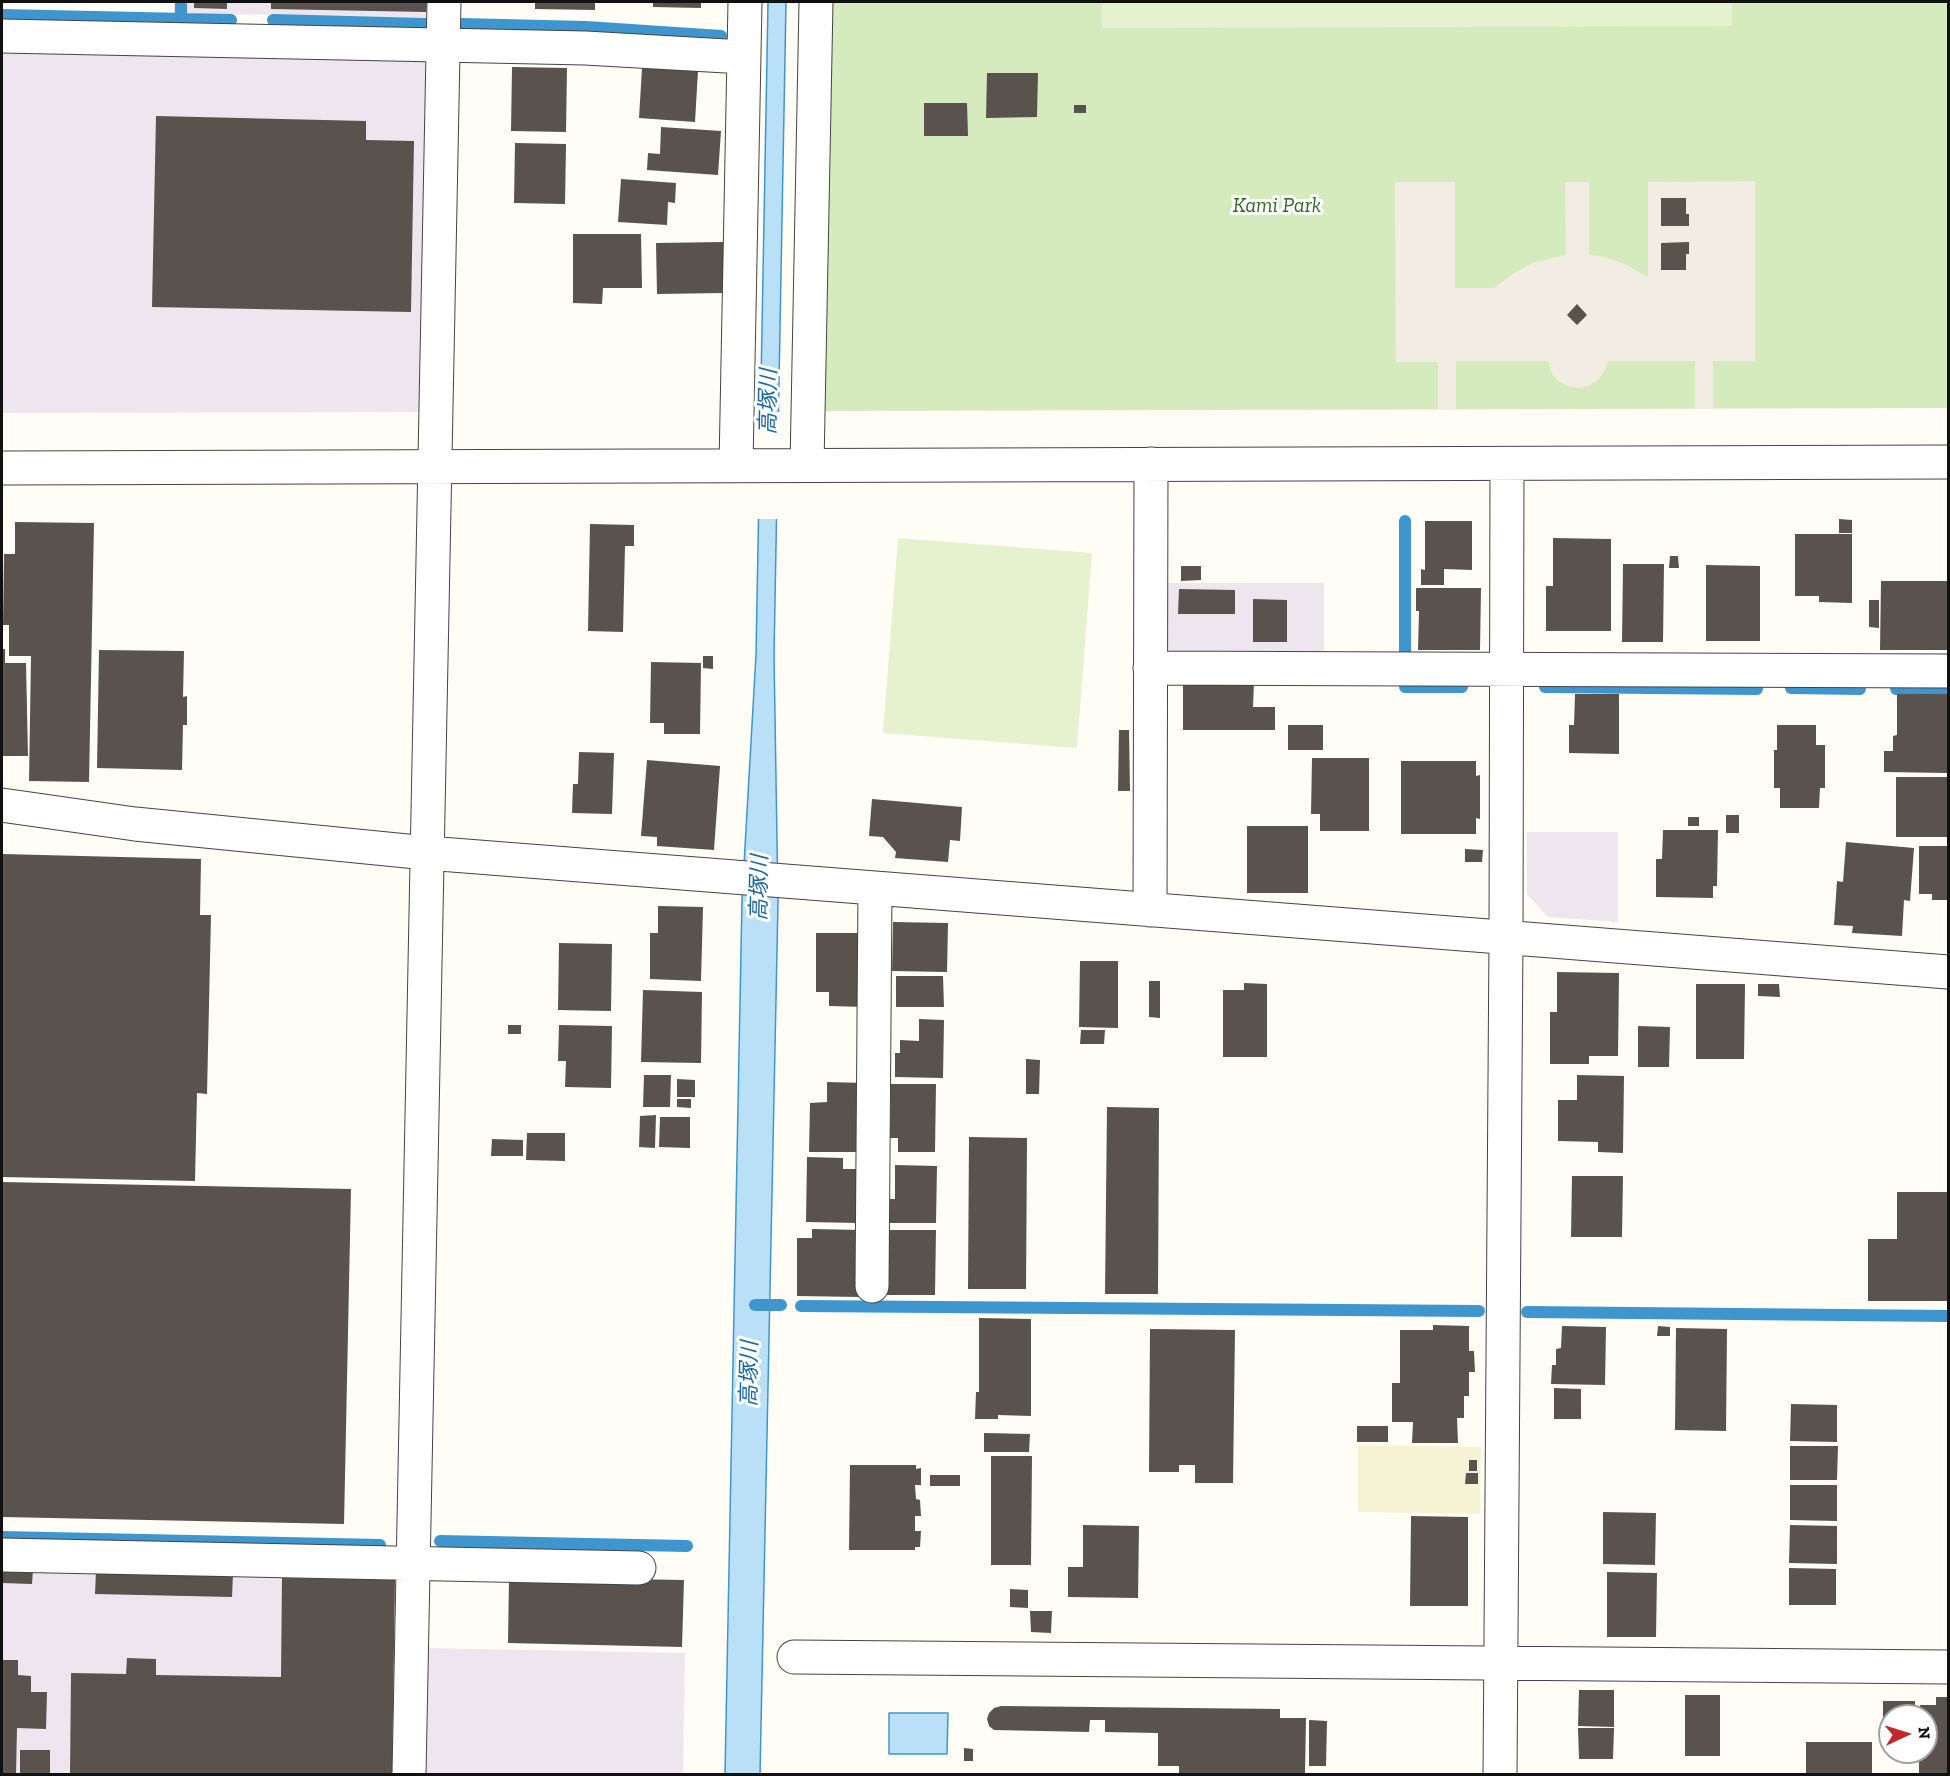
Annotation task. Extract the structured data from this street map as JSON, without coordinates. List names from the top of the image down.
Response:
{
  "water": ["高塚川"],
  "parks": ["Kami Park"],
  "north": "right"
}
